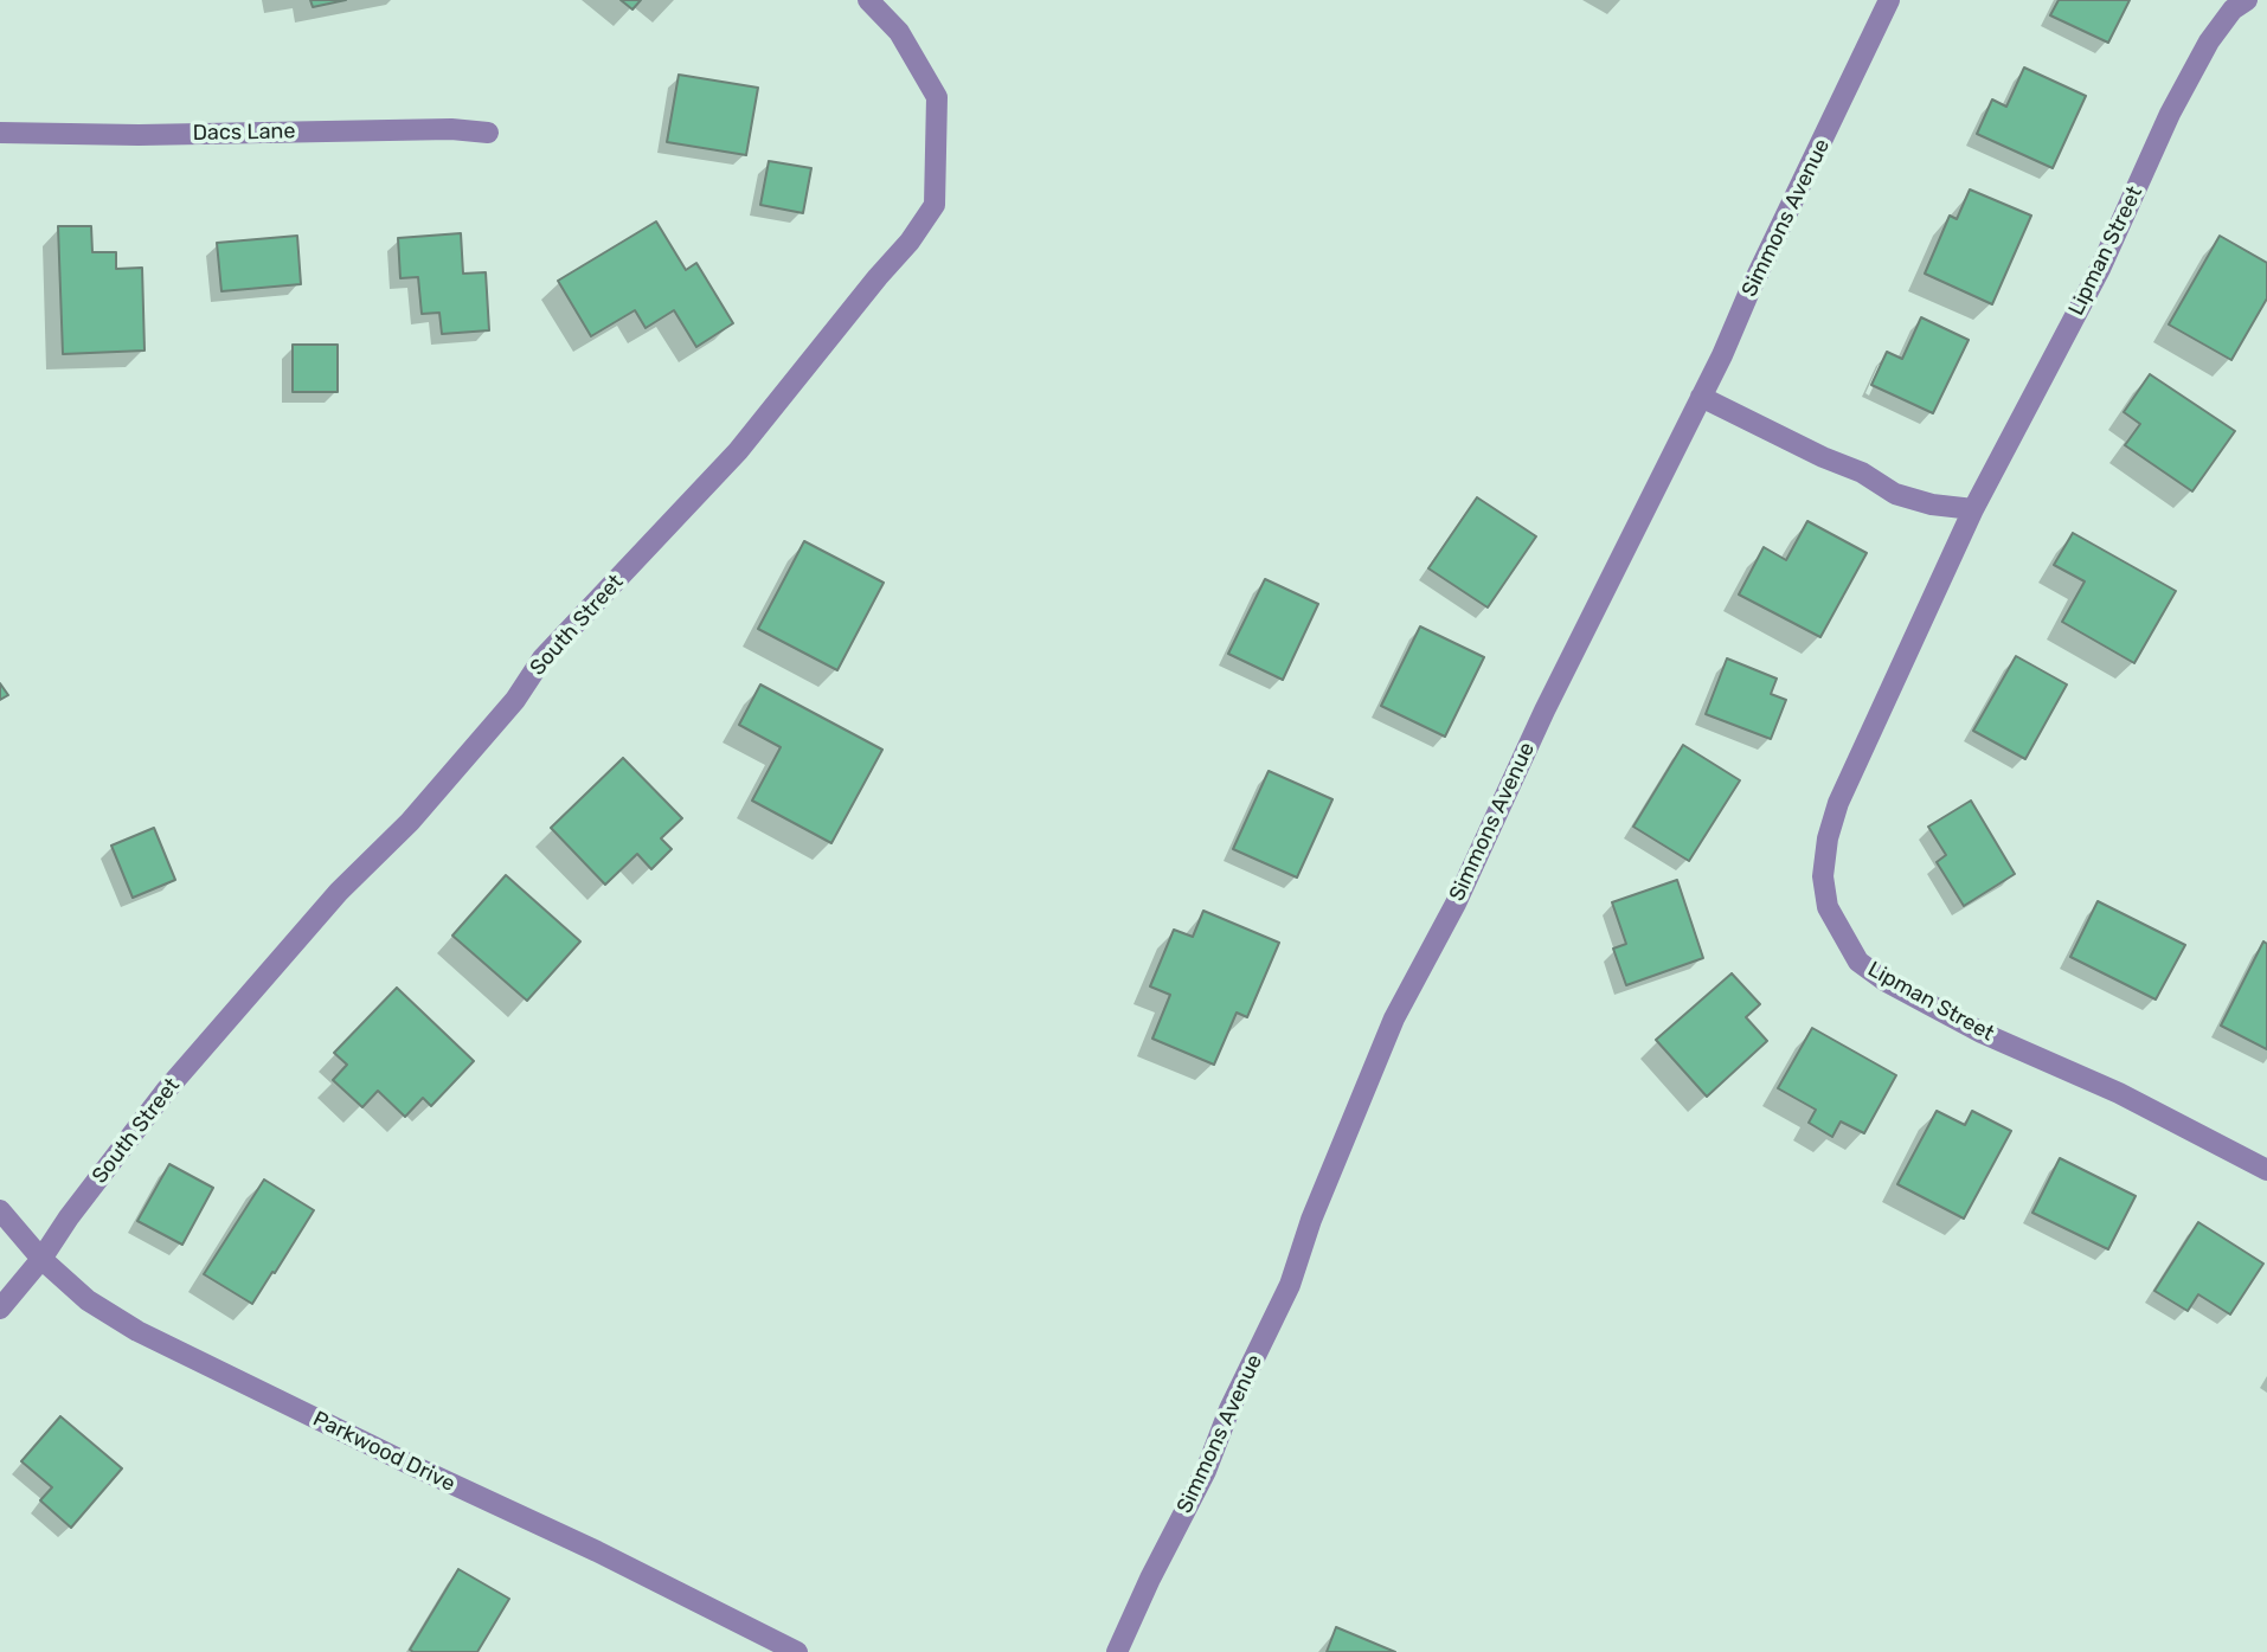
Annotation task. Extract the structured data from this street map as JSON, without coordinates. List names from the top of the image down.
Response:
{
  "streets": {
    "street": [
      "Dacs Lane",
      "Simmons Avenue",
      "Lipman Street",
      "South Street",
      "Parkwood Drive"
    ]
  },
  "crossings": [
    ["South Street", "Parkwood Drive"]
  ]
}
